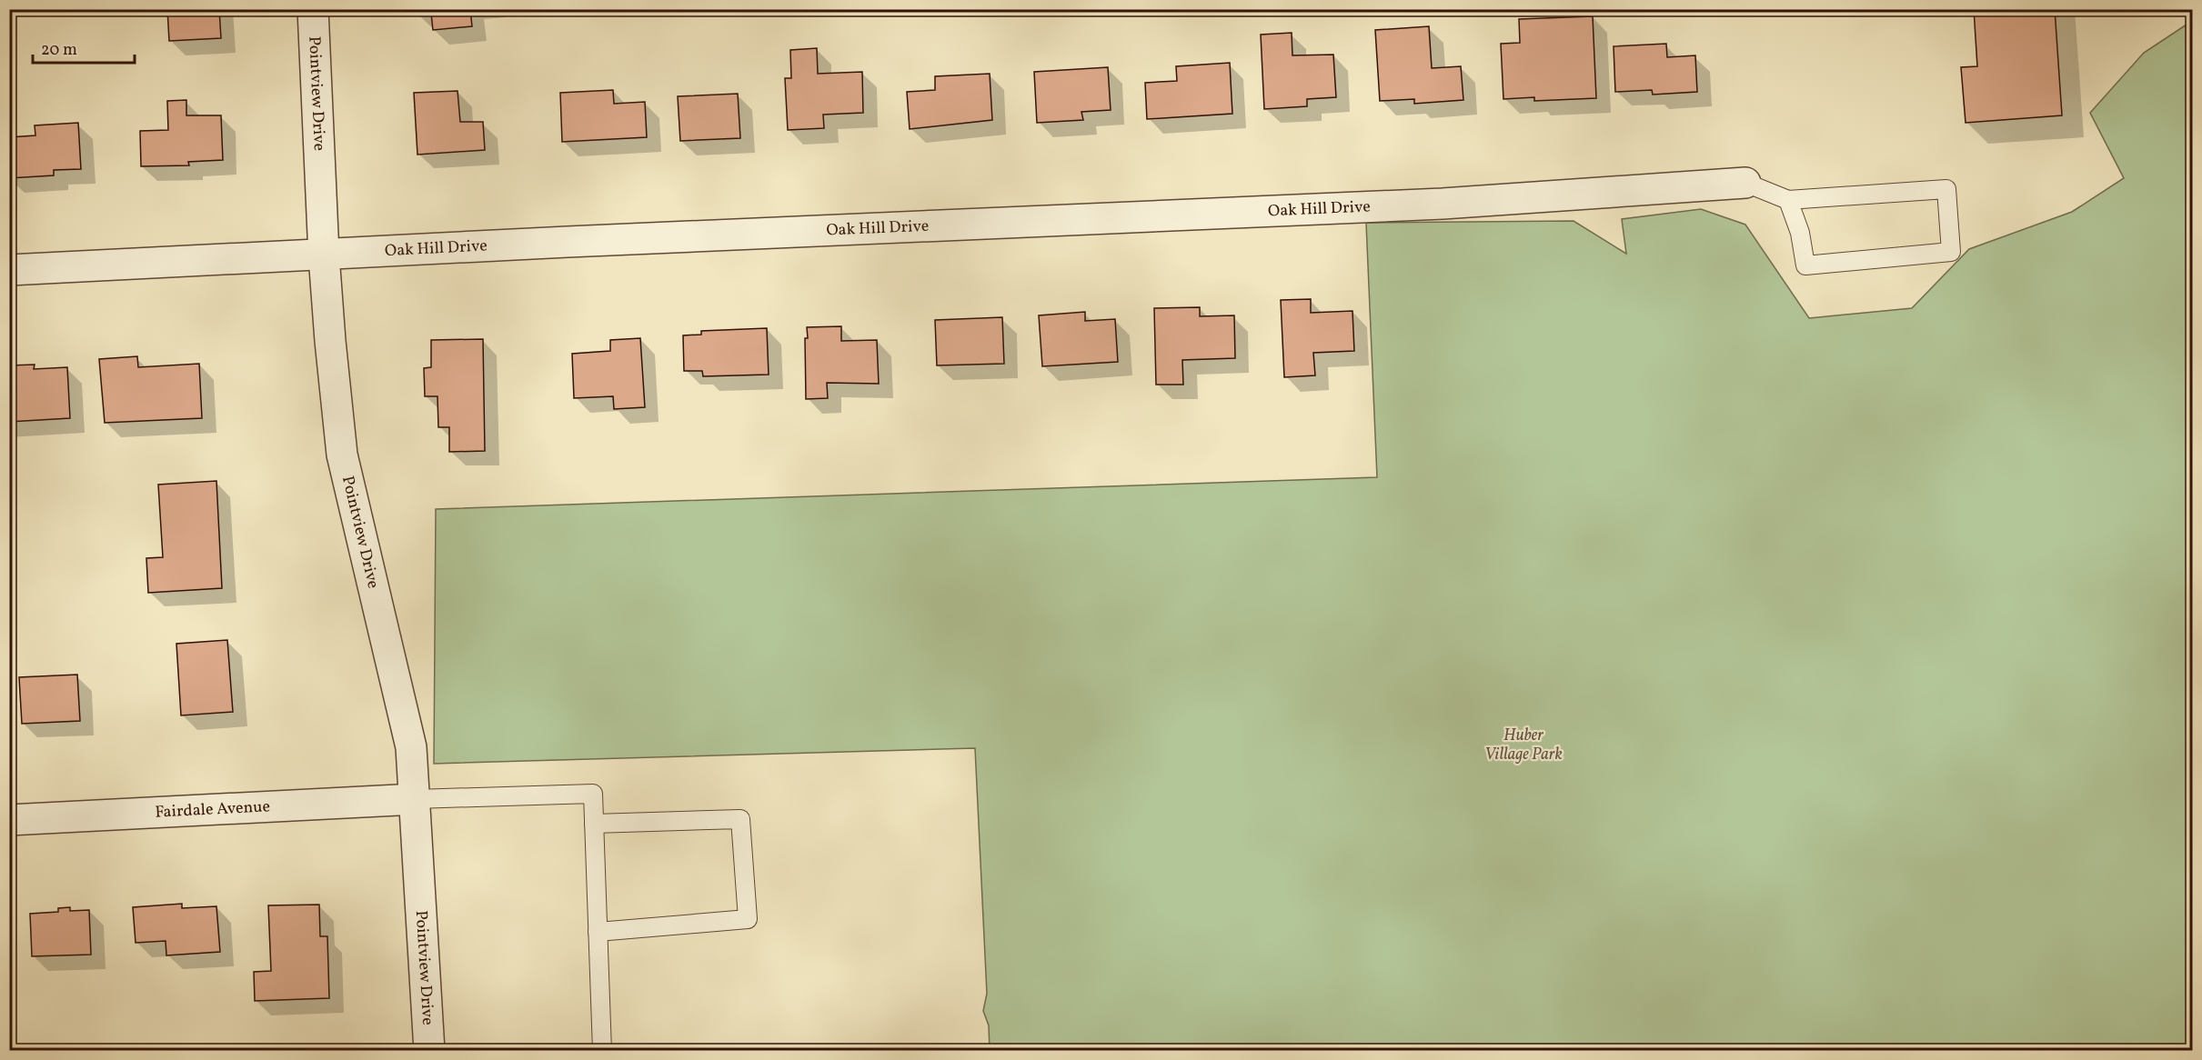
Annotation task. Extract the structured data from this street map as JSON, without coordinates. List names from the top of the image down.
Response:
{
  "streets": {
    "street": ["Pointview Drive", "Oak Hill Drive", "Fairdale Avenue"]
  },
  "crossings": [
    ["Pointview Drive", "Oak Hill Drive"],
    ["Pointview Drive", "Fairdale Avenue"]
  ],
  "parks": ["Huber Village Park"],
  "scale_bar": "20 m"
}
